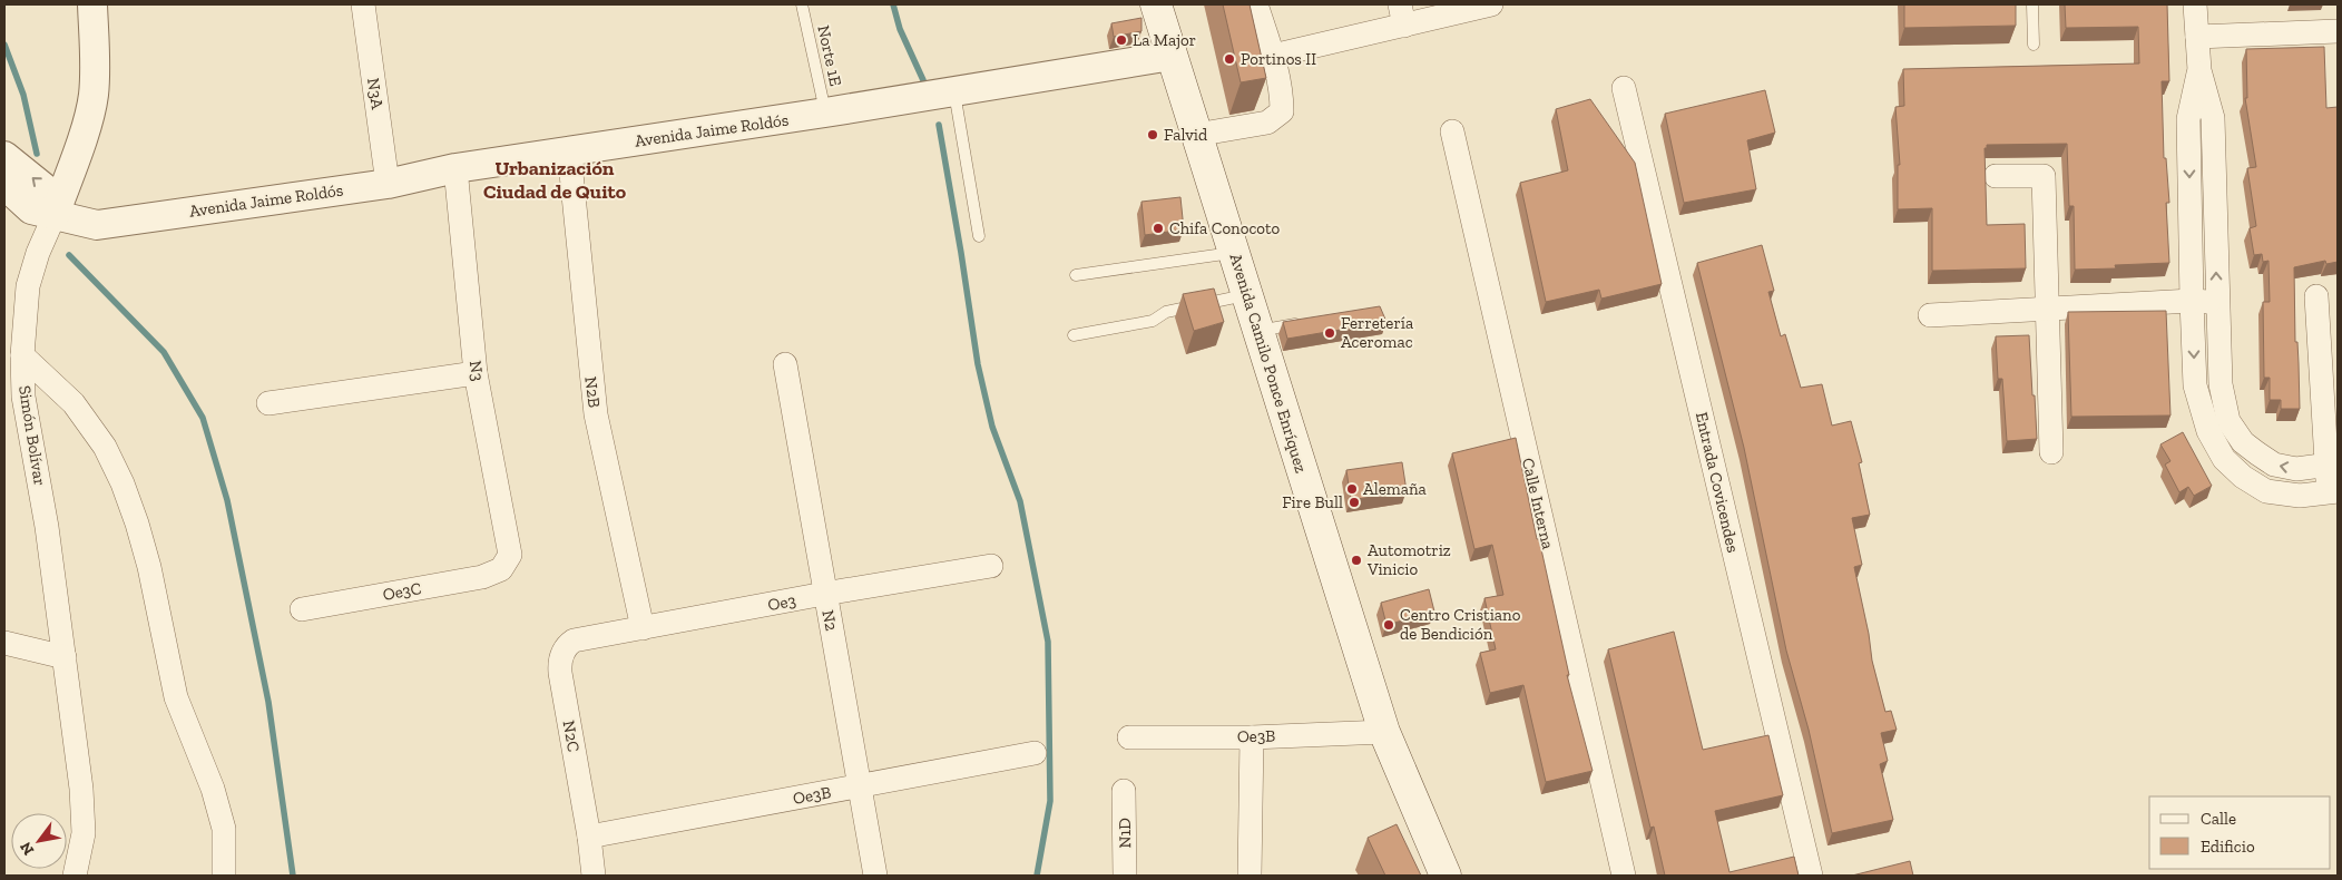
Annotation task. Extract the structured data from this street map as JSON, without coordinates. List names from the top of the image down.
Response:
{
  "streets": {
    "main road": ["Avenida Camilo Ponce Enríquez"],
    "street": [
      "N3A",
      "Avenida Jaime Roldós",
      "N3",
      "N2B",
      "Simón Bolívar",
      "Entrada Covicendes",
      "Calle Interna",
      "Oe3C",
      "Oe3",
      "N2",
      "N2C",
      "Oe3B",
      "N1D"
    ],
    "lane": ["Norte 1E"]
  },
  "crossings": [
    ["Norte 1E", "Avenida Jaime Roldós"],
    ["N3A", "Avenida Jaime Roldós"],
    ["Avenida Jaime Roldós", "Avenida Camilo Ponce Enríquez"],
    ["Avenida Jaime Roldós", "N3"],
    ["Avenida Jaime Roldós", "N2B"],
    ["Avenida Jaime Roldós", "Simón Bolívar"],
    ["Avenida Camilo Ponce Enríquez", "Oe3B"],
    ["N3", "Oe3C"],
    ["N2B", "Oe3"],
    ["Oe3", "N2"],
    ["Oe3", "N2C"],
    ["N2", "Oe3B"],
    ["N2C", "Oe3B"]
  ],
  "districts": ["Urbanización Ciudad de Quito"],
  "places": [
    "La Major",
    "Portinos II",
    "Falvid",
    "Chifa Conocoto",
    "Ferretería Aceromac",
    "Alemaña",
    "Fire Bull",
    "Automotriz Vinicio",
    "Centro Cristiano de Bendición"
  ],
  "legend": ["Calle", "Edificio"],
  "north": "bottom left"
}
